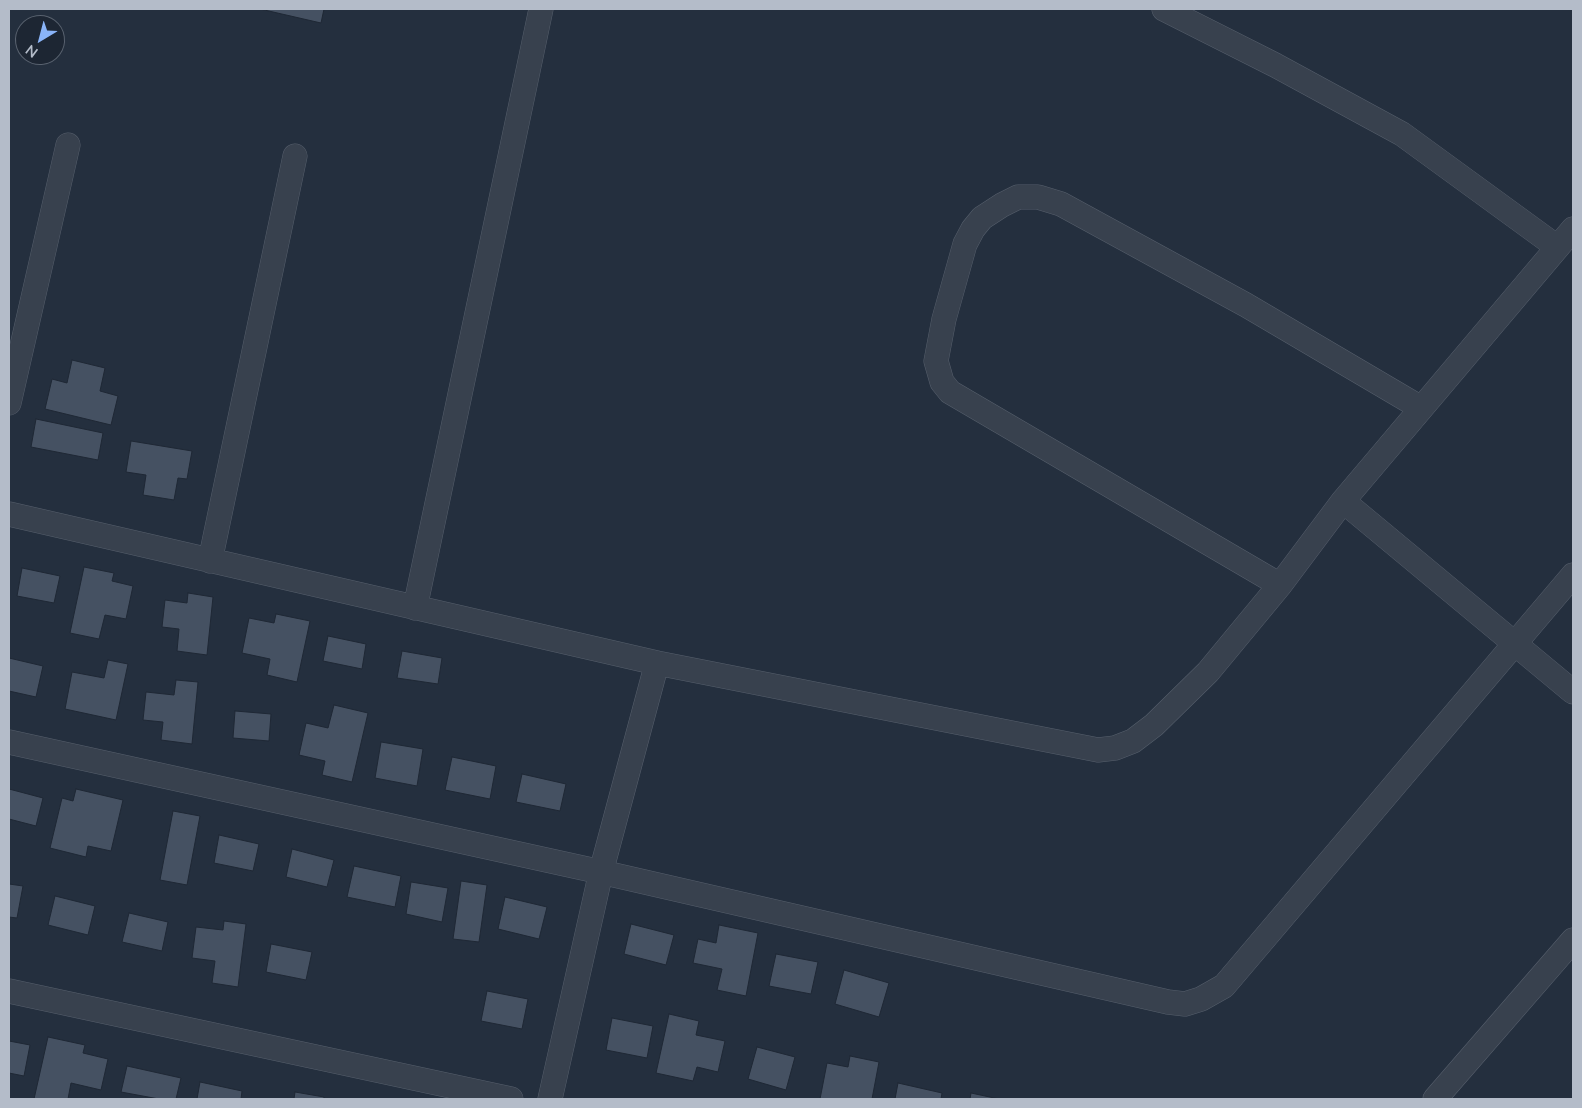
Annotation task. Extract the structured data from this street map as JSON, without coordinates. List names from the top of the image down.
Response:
{
  "north": "bottom left"
}
